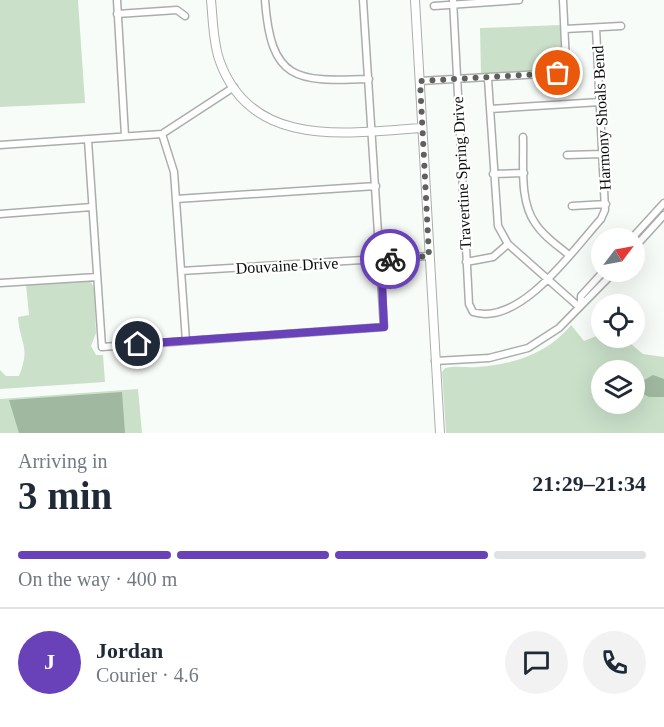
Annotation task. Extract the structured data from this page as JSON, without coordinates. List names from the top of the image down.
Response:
{
  "streets": {
    "street": ["Harmony Shoals Bend", "Travertine Spring Drive", "Douvaine Drive"]
  },
  "crossings": [
    ["Harmony Shoals Bend", "Travertine Spring Drive"]
  ],
  "north": "top right",
  "page": {
    "heading": ["3 min", "Arriving in", "21:29–21:34"],
    "panel": ["Jordan", "Courier · 4.6"],
    "bar": "On the way · 400 m",
    "round": "J"
  }
}
